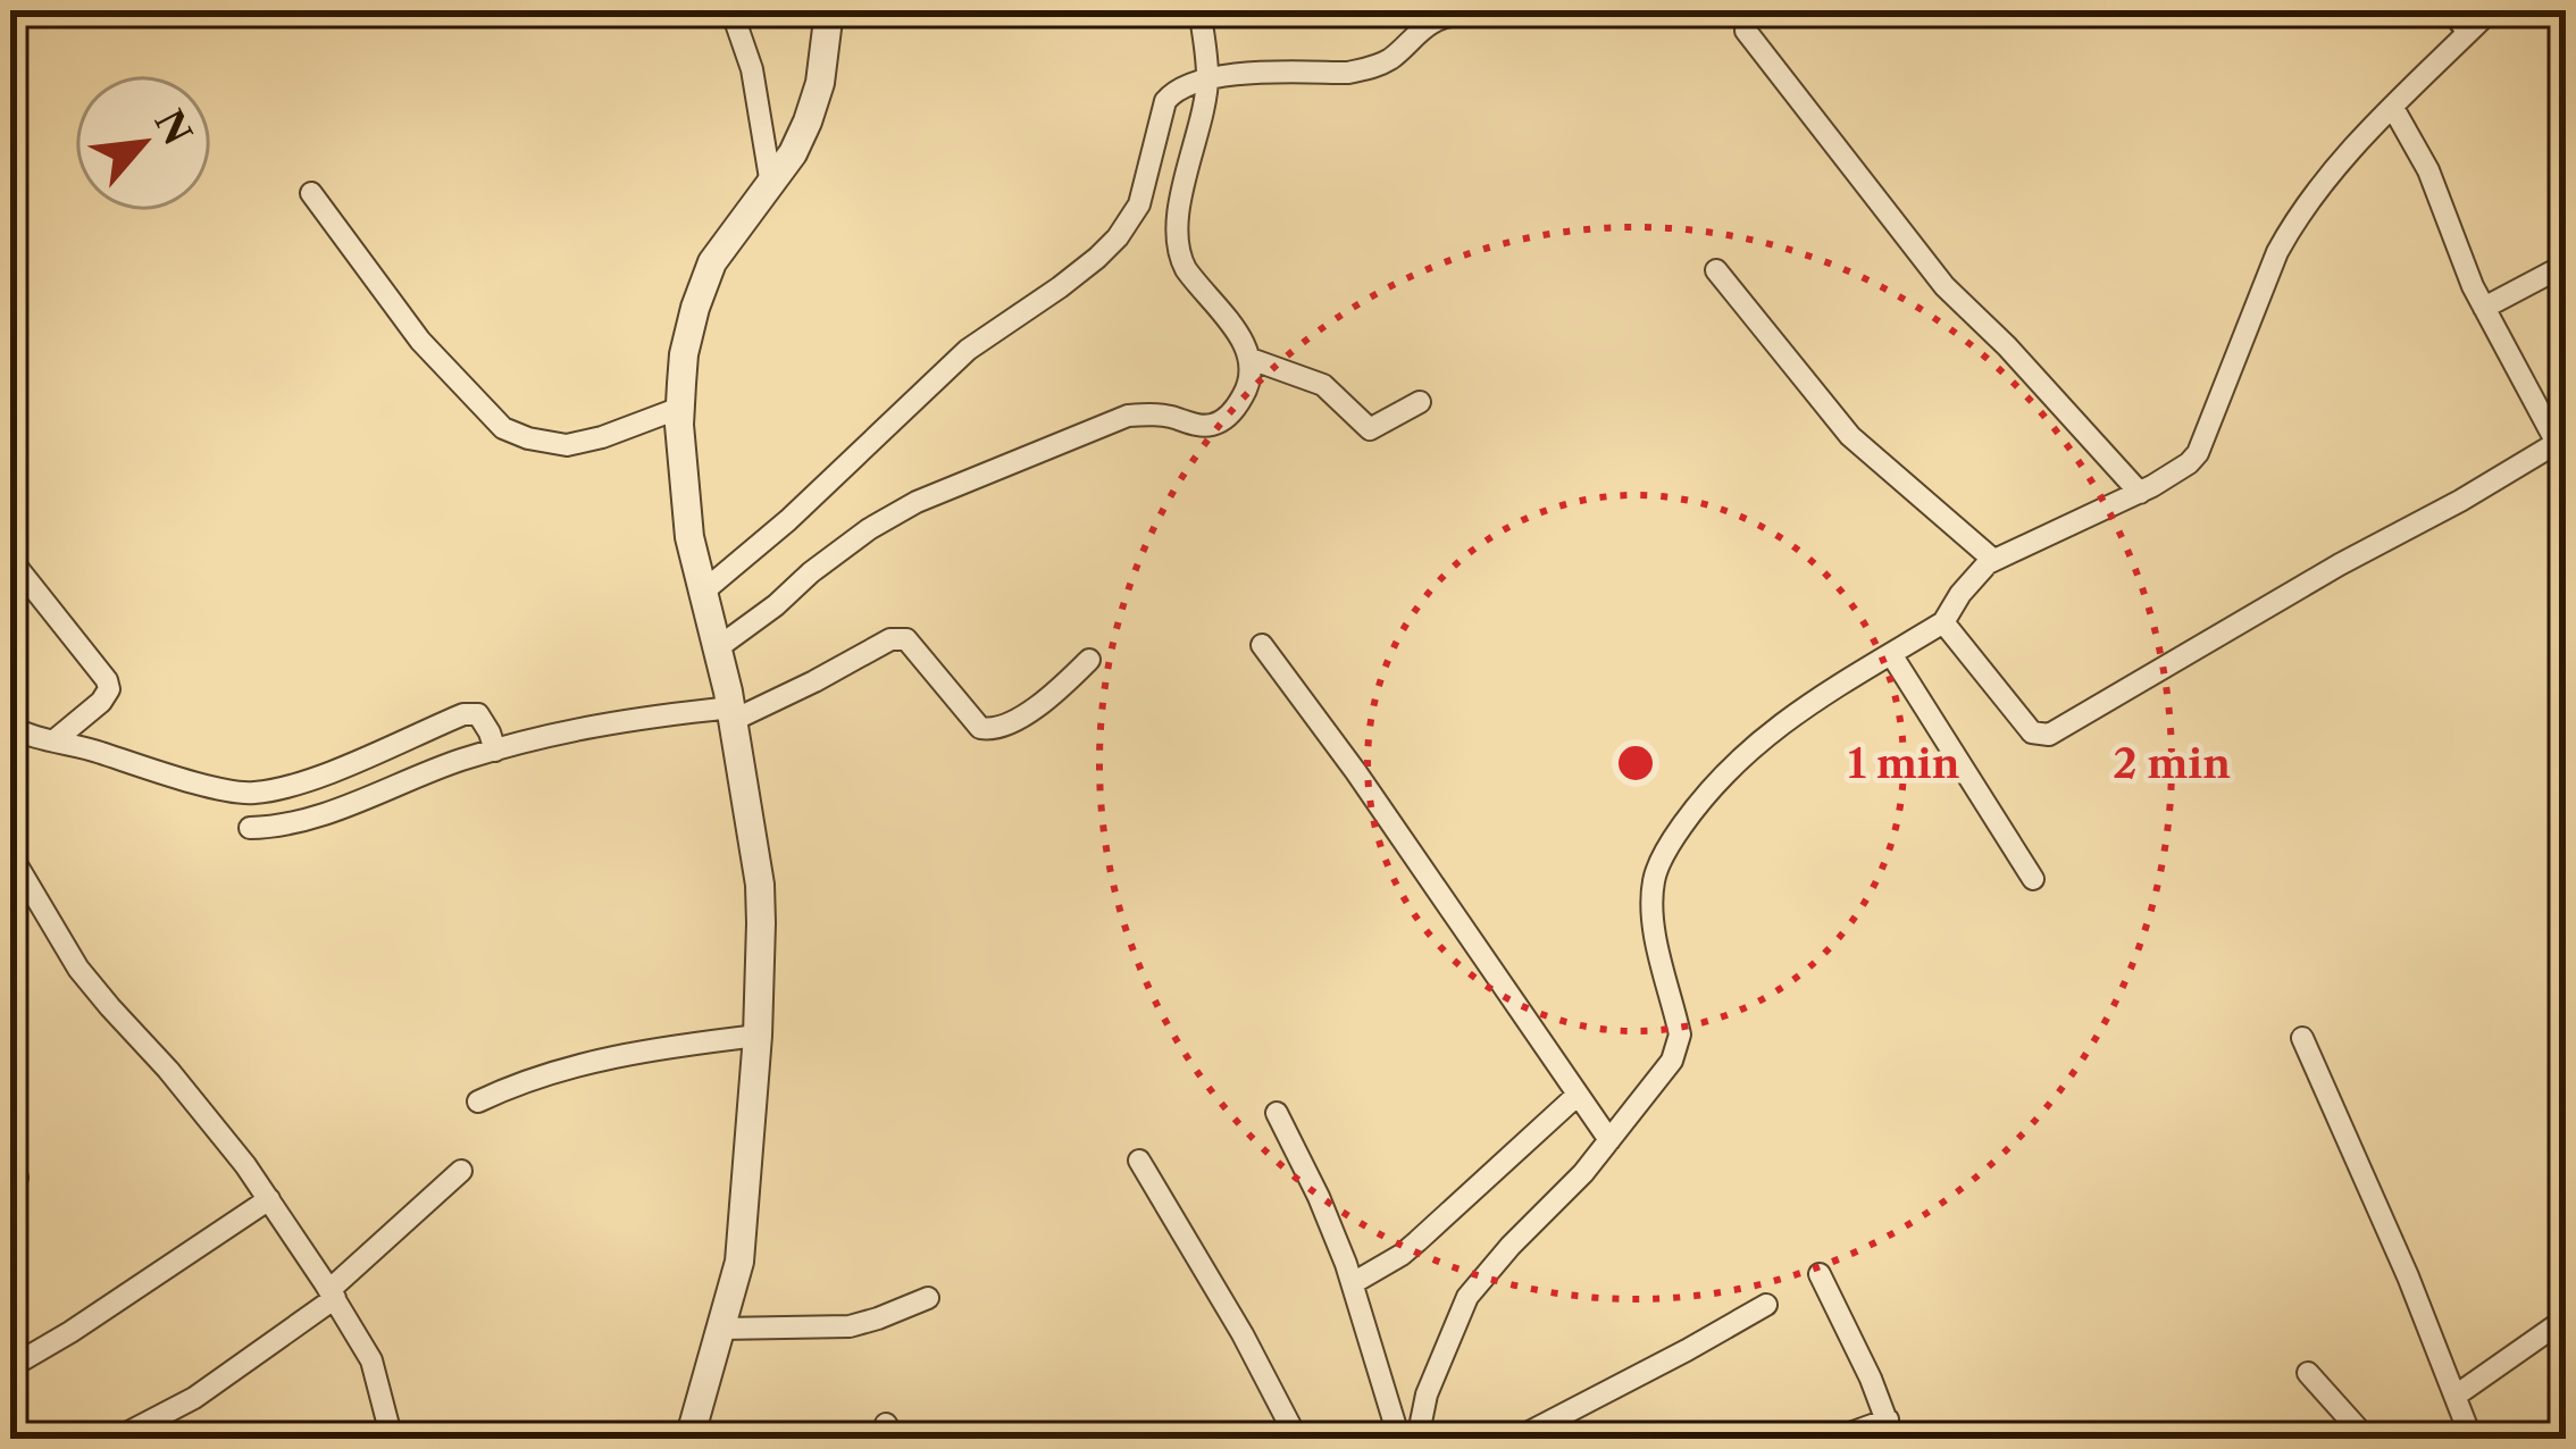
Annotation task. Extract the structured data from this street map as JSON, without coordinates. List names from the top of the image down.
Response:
{
  "north": "top right",
  "rings": ["1 min", "2 min"]
}
